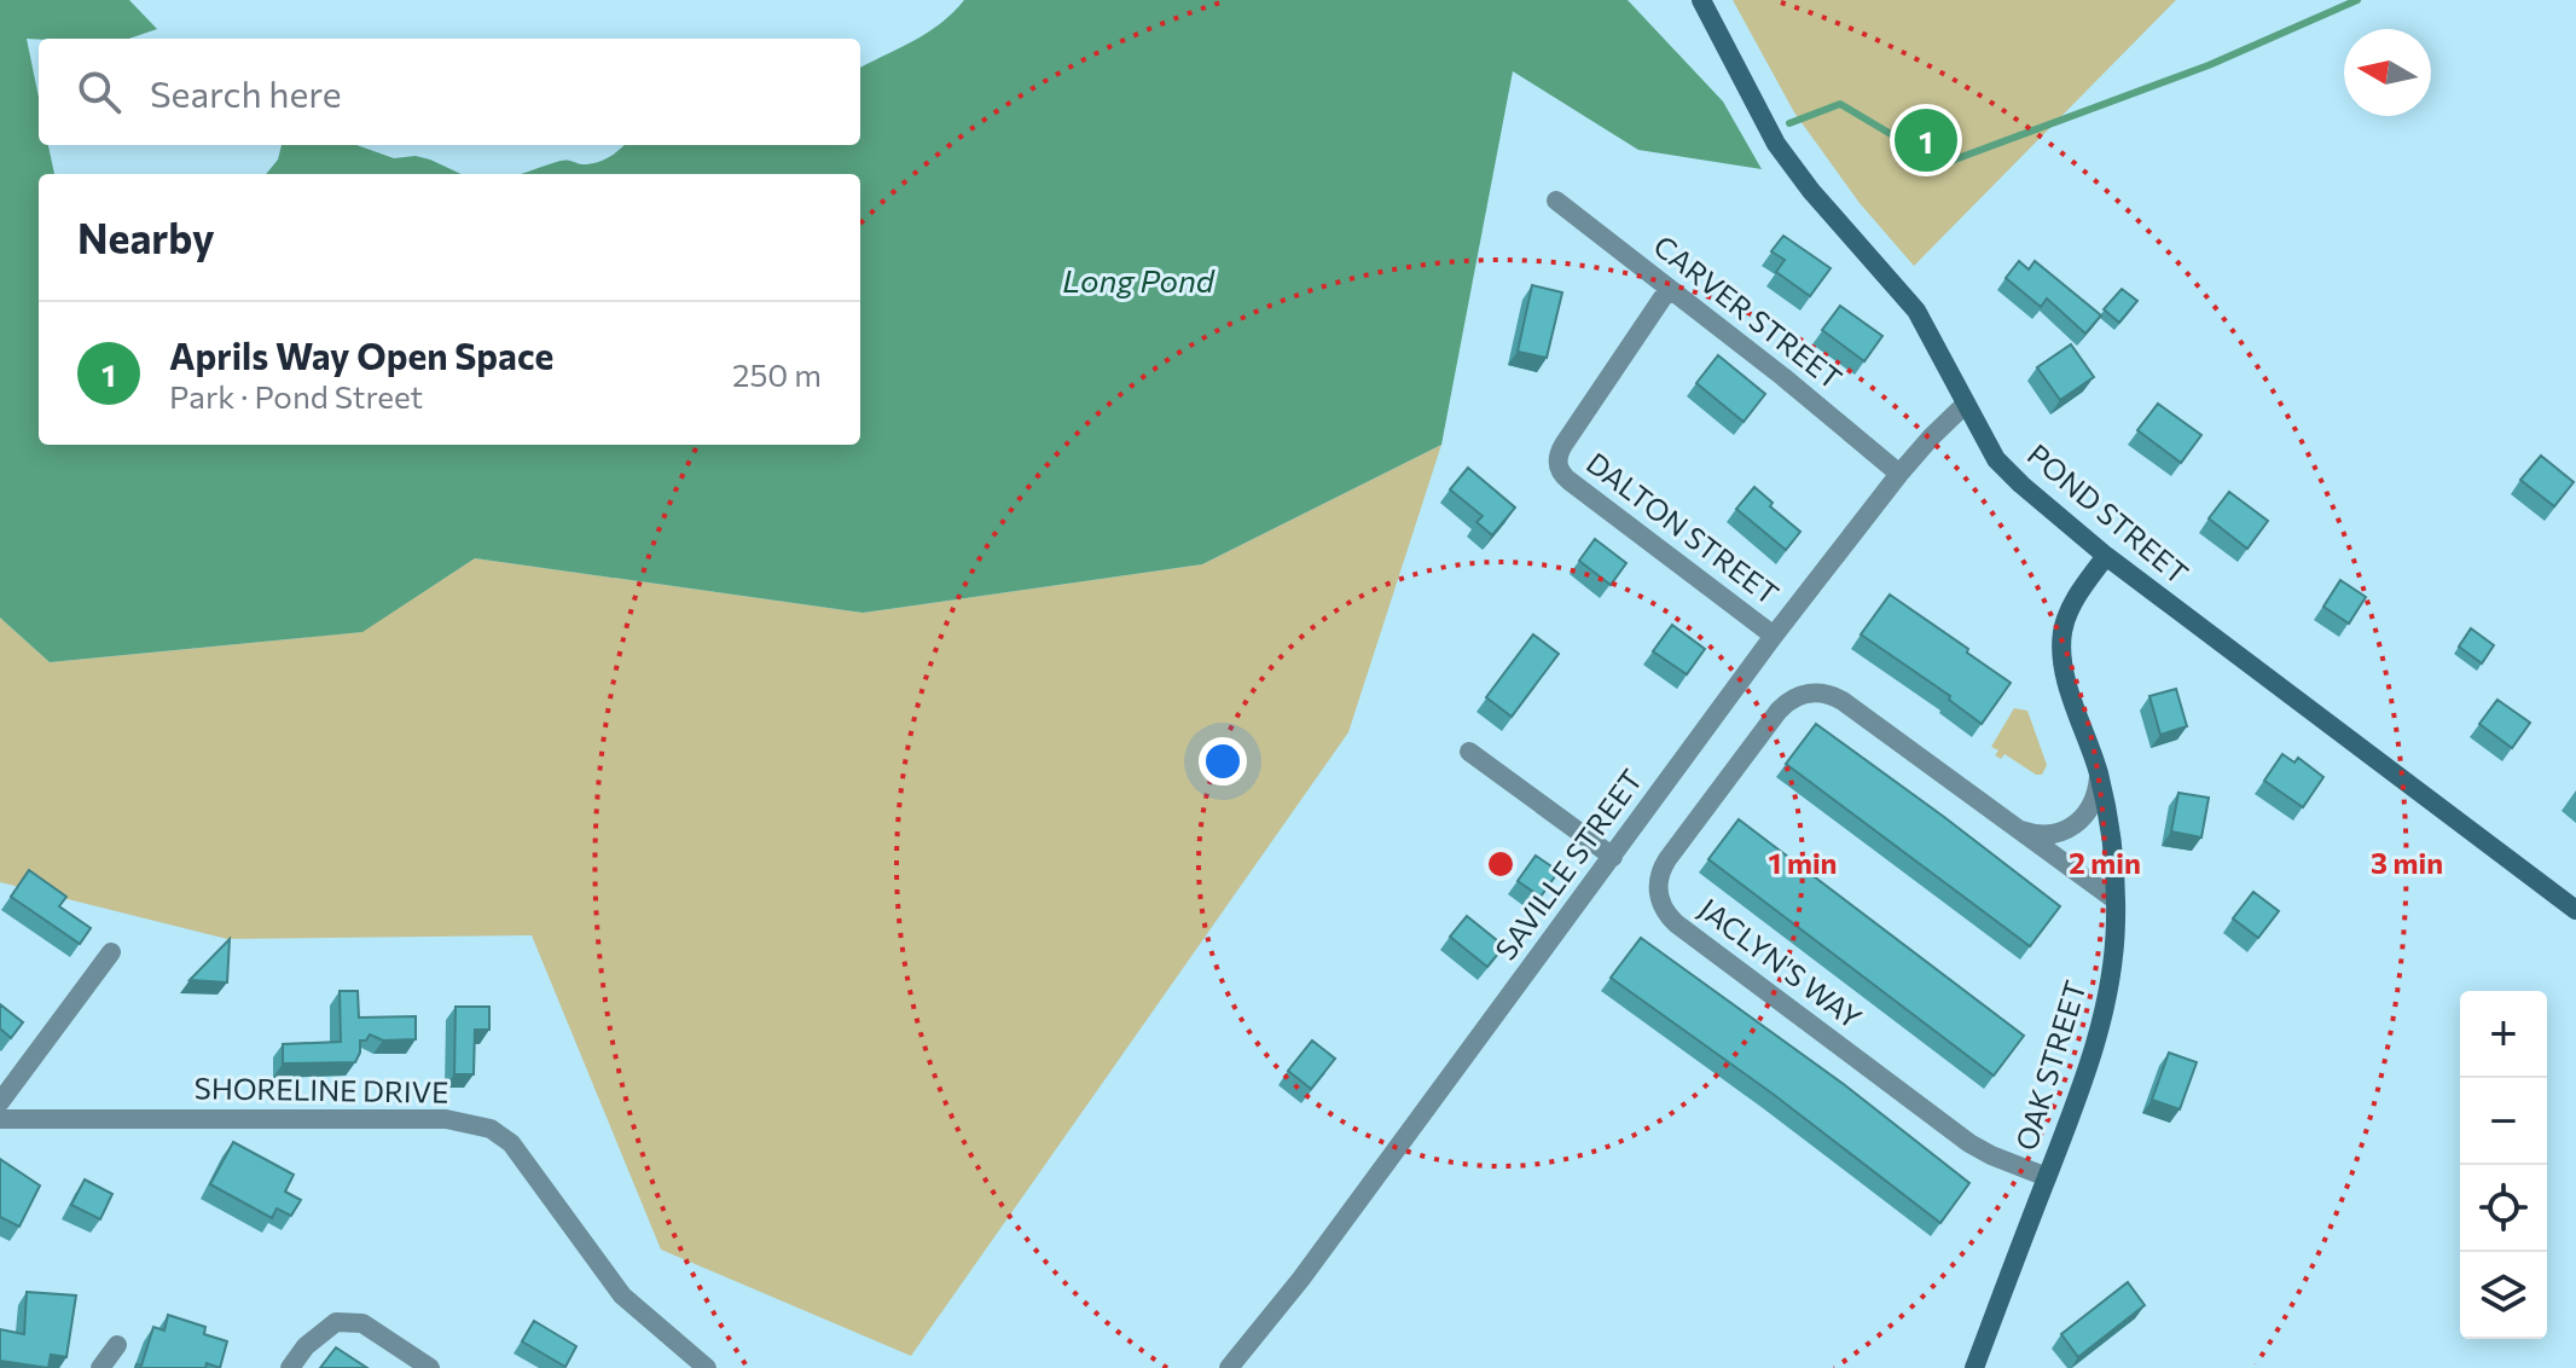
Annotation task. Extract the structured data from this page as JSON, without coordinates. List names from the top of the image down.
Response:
{
  "streets": {
    "street": [
      "CARVER STREET",
      "POND STREET",
      "DALTON STREET",
      "SAVILLE STREET",
      "JACLYN'S WAY",
      "OAK STREET",
      "SHORELINE DRIVE"
    ]
  },
  "crossings": [
    ["CARVER STREET", "DALTON STREET"],
    ["CARVER STREET", "SAVILLE STREET"],
    ["POND STREET", "SAVILLE STREET"],
    ["POND STREET", "OAK STREET"],
    ["DALTON STREET", "SAVILLE STREET"],
    ["JACLYN'S WAY", "OAK STREET"]
  ],
  "water": ["Long Pond"],
  "north": "left",
  "page": {
    "search": "Search here",
    "pins": "1",
    "heading": "Nearby",
    "list": [
      {
        "mark": "1",
        "name": "Aprils Way Open Space",
        "note": "Park · Pond Street",
        "value": "250 m"
      }
    ],
    "map_buttons": ["+", "−"]
  },
  "rings": ["1 min", "2 min", "3 min"]
}
